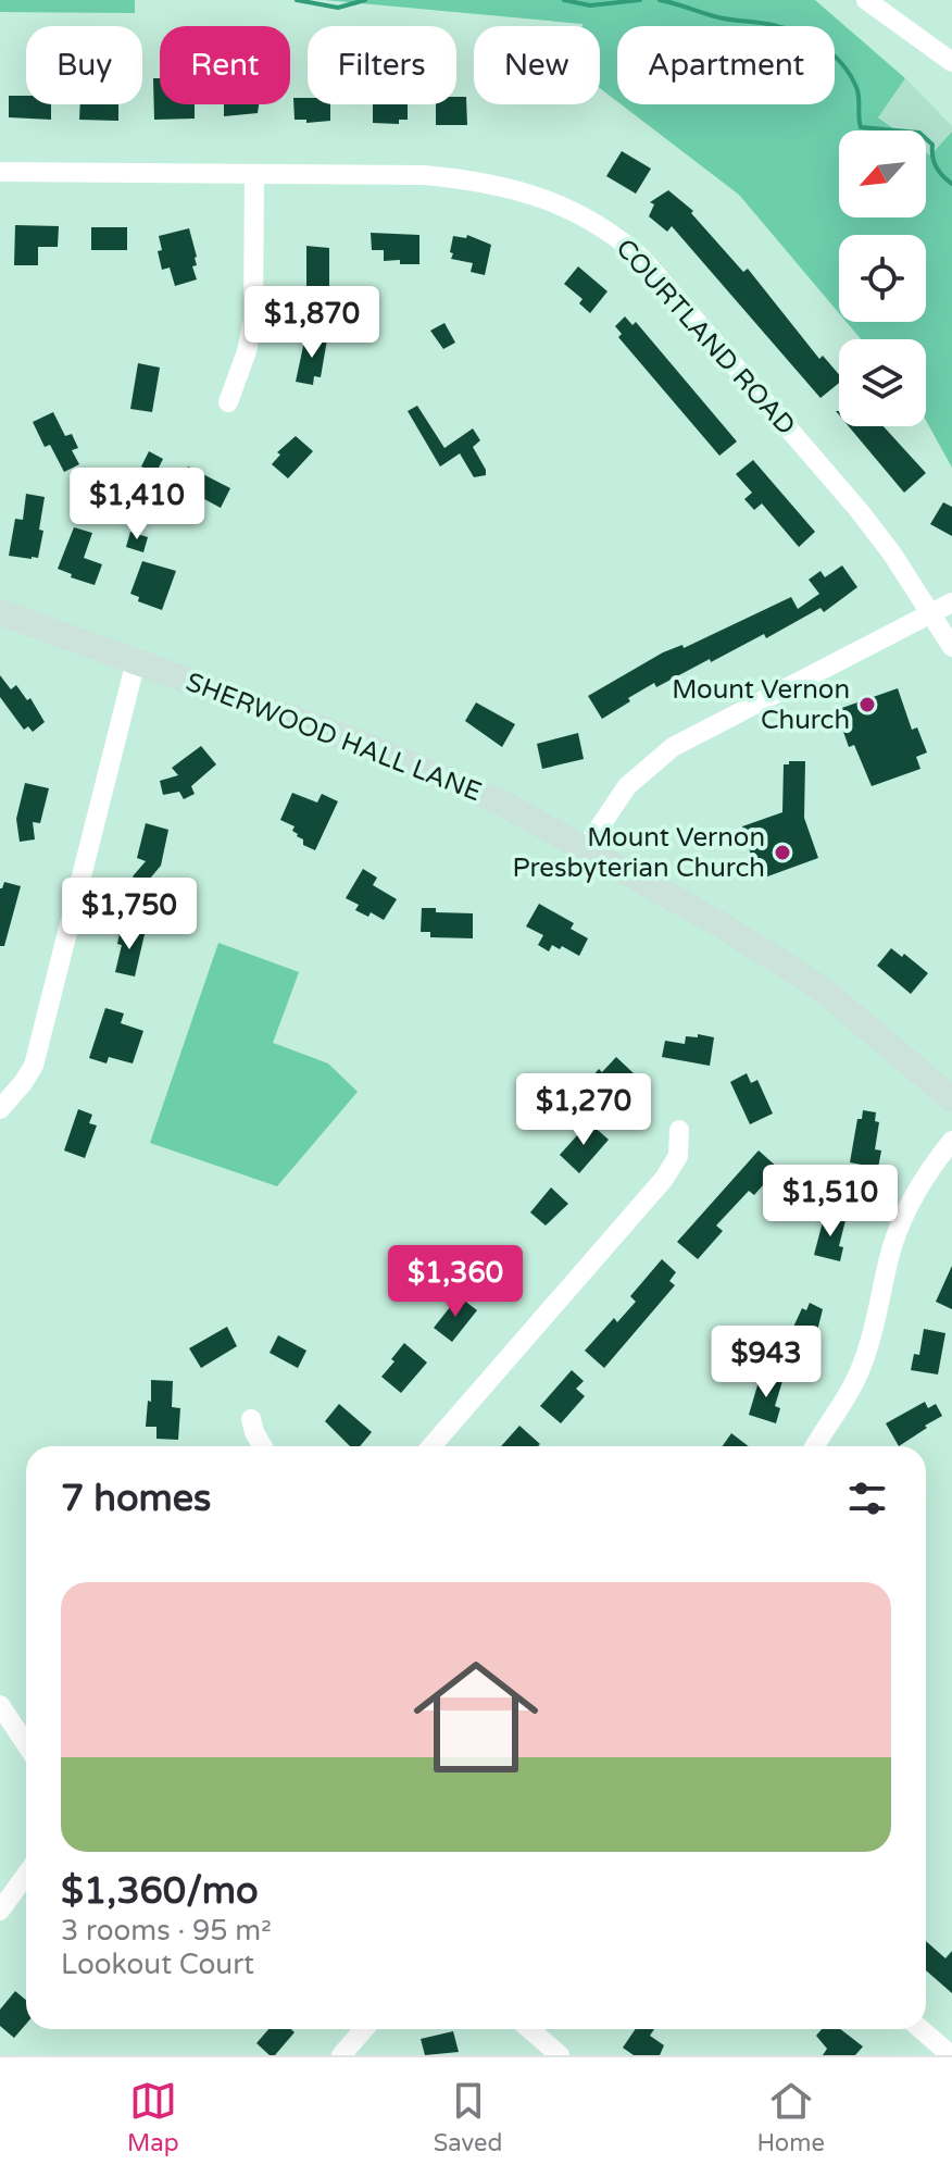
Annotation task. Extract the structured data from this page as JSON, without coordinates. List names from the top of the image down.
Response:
{
  "streets": {
    "main road": ["SHERWOOD HALL LANE"],
    "street": ["COURTLAND ROAD"]
  },
  "places": ["Mount Vernon Church", "Mount Vernon Presbyterian Church"],
  "north": "bottom left",
  "page": {
    "chip": [
      "Buy",
      "Rent",
      "Filters",
      "New",
      "Apartment"
    ],
    "price": [
      "$1,870",
      "$1,410",
      "$1,750",
      "$1,270",
      "$1,510",
      "$1,360",
      "$943"
    ],
    "heading": "7 homes",
    "list": [
      {
        "name": "$1,360/mo",
        "note": "3 rooms · 95 m² · Lookout Court"
      }
    ],
    "tabs": ["Map", "Saved", "Home"]
  }
}
